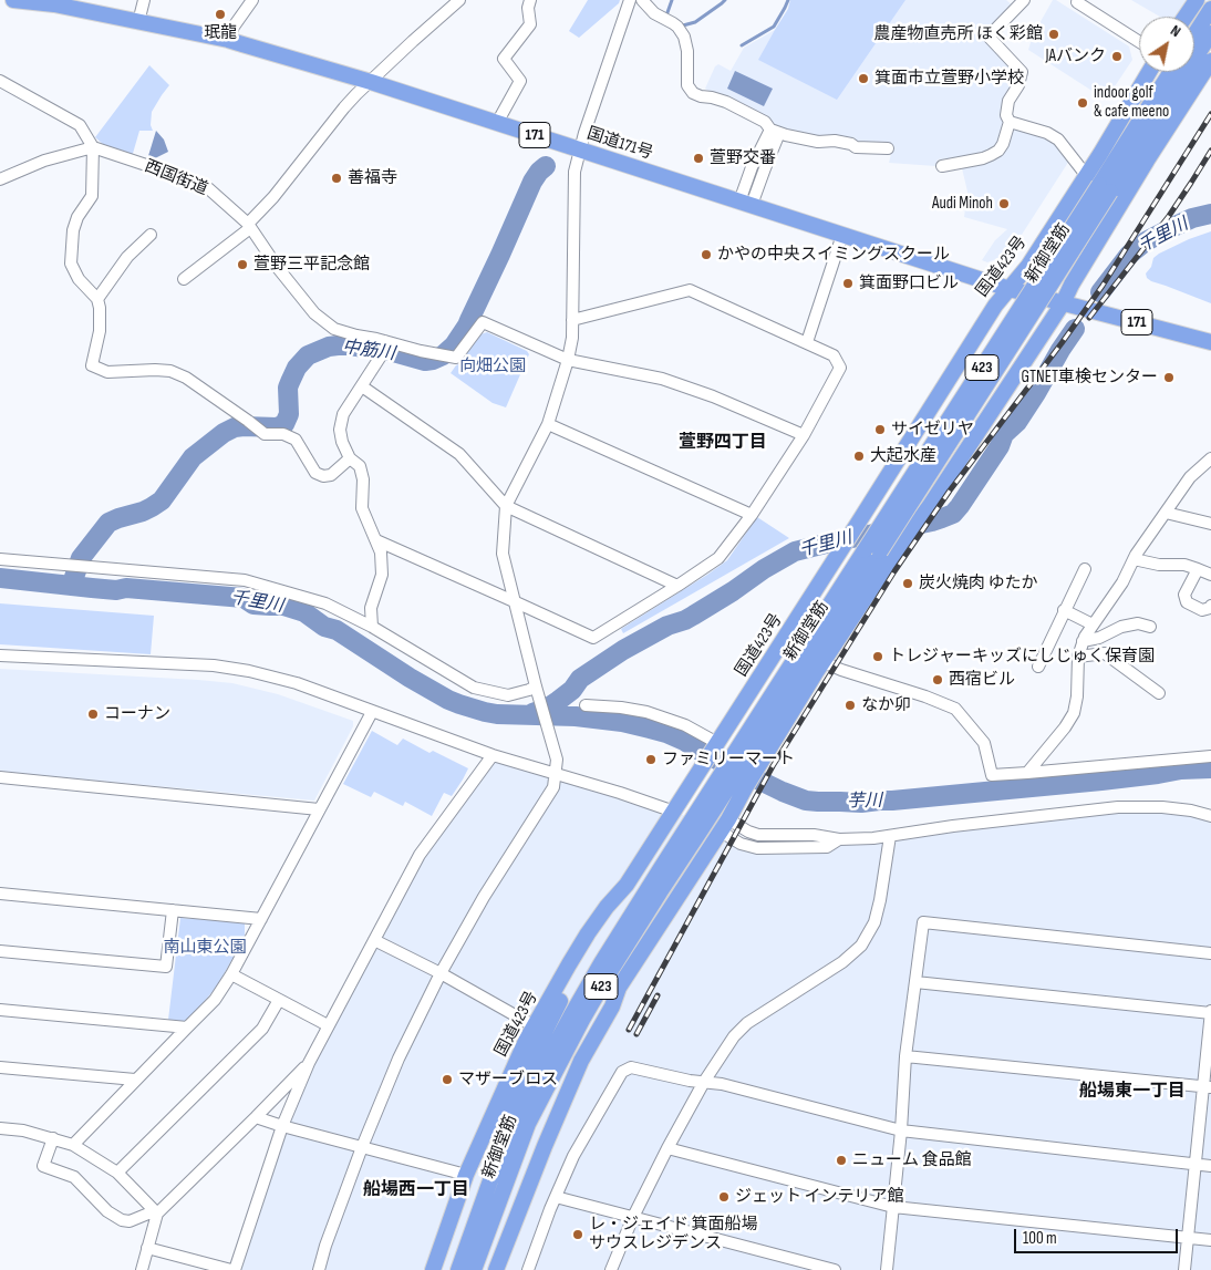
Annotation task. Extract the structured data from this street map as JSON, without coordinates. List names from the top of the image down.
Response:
{
  "streets": {
    "highway": [
      "171",
      "国道171号",
      "新御堂筋",
      "国道423号",
      "423"
    ],
    "street": ["西国街道"]
  },
  "crossings": [
    ["国道171号", "国道423号"],
    ["国道171号", "423"],
    ["新御堂筋", "国道423号"],
    ["新御堂筋", "423"]
  ],
  "districts": ["萱野四丁目", "船場東一丁目", "船場西一丁目"],
  "water": ["千里川", "中筋川", "芋川"],
  "parks": ["向畑公園", "南山東公園"],
  "places": [
    "珉龍",
    "農産物直売所 ほく彩館",
    "JAバンク",
    "箕面市立萱野小学校",
    "indoor golf & cafe meeno",
    "萱野交番",
    "善福寺",
    "Audi Minoh",
    "かやの中央スイミングスクール",
    "萱野三平記念館",
    "箕面野口ビル",
    "GTNET車検センター",
    "サイゼリヤ",
    "大起水産",
    "炭火焼肉 ゆたか",
    "トレジャーキッズにしじゅく保育園",
    "西宿ビル",
    "なか卯",
    "コーナン",
    "ファミリーマート",
    "マザーブロス",
    "ニューム 食品館",
    "ジェット インテリア館",
    "レ・ジェイド 箕面船場 サウスレジデンス"
  ],
  "scale_bar": "100 m",
  "north": "top right"
}
